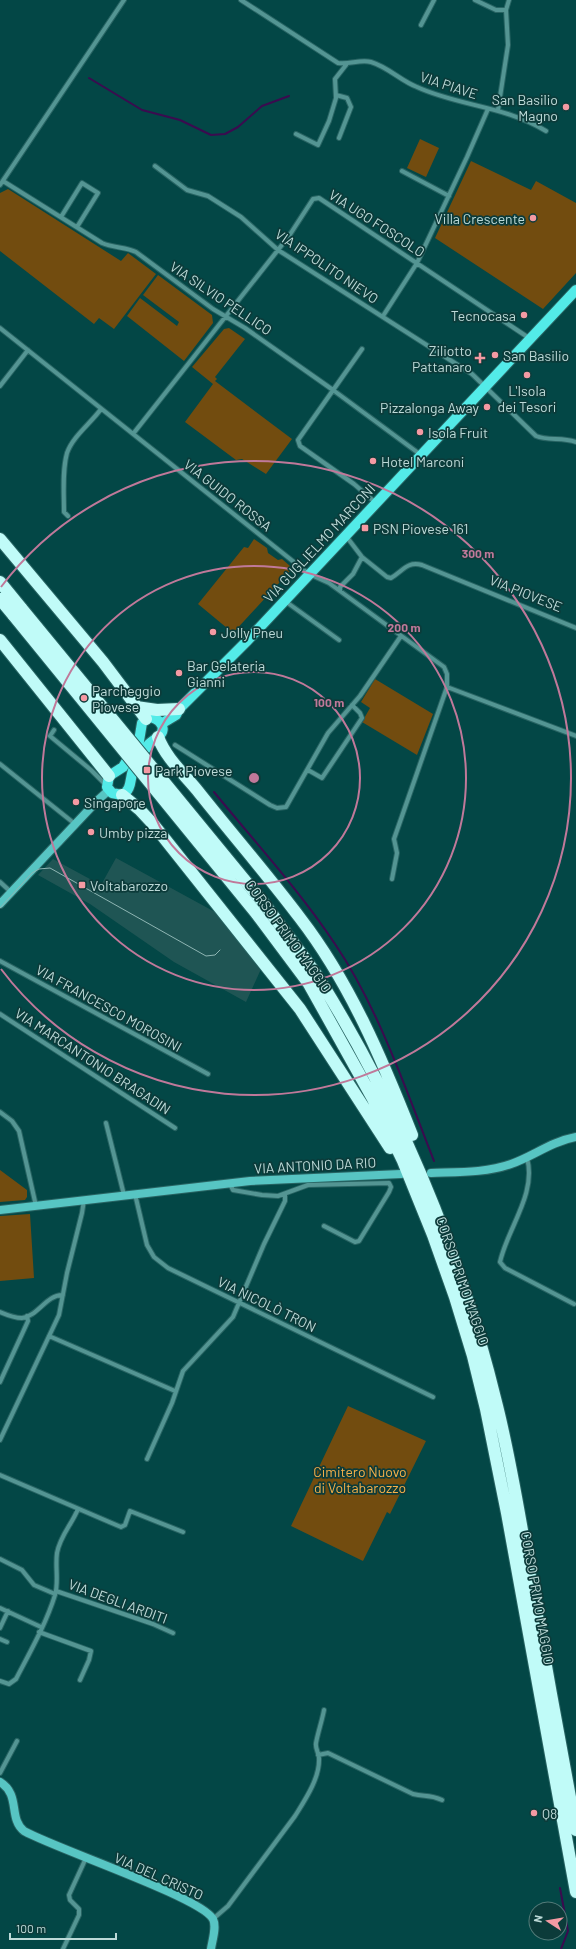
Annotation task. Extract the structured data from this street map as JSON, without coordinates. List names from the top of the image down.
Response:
{
  "streets": {
    "highway": ["CORSO PRIMO MAGGIO"],
    "main road": ["VIA GUGLIELMO MARCONI"],
    "street": [
      "VIA PIAVE",
      "VIA UGO FOSCOLO",
      "VIA IPPOLITO NIEVO",
      "VIA SILVIO PELLICO",
      "VIA GUIDO ROSSA",
      "VIA PIOVESE",
      "VIA FRANCESCO MOROSINI",
      "VIA MARCANTONIO BRAGADIN",
      "VIA ANTONIO DA RIO",
      "VIA NICOLÒ TRON",
      "VIA DEGLI ARDITI",
      "VIA DEL CRISTO"
    ]
  },
  "crossings": [
    ["VIA UGO FOSCOLO", "VIA IPPOLITO NIEVO"],
    ["VIA UGO FOSCOLO", "VIA SILVIO PELLICO"],
    ["VIA UGO FOSCOLO", "VIA GUGLIELMO MARCONI"],
    ["VIA IPPOLITO NIEVO", "VIA GUGLIELMO MARCONI"],
    ["VIA SILVIO PELLICO", "VIA GUGLIELMO MARCONI"],
    ["VIA GUIDO ROSSA", "VIA GUGLIELMO MARCONI"],
    ["VIA GUGLIELMO MARCONI", "VIA PIOVESE"],
    ["VIA ANTONIO DA RIO", "VIA NICOLÒ TRON"]
  ],
  "parks": ["Cimitero Nuovo di Voltabarozzo"],
  "places": {
    "other": [
      "San Basilio Magno",
      "Villa Crescente",
      "Tecnocasa",
      "San Basilio",
      "L'Isola dei Tesori",
      "Pizzalonga Away",
      "Isola Fruit",
      "Hotel Marconi",
      "Jolly Pneu",
      "Bar Gelateria Gianni",
      "Parcheggio Piovese",
      "Singapore",
      "Umby pizza",
      "Q8"
    ],
    "health": ["Ziliotto Pattanaro"],
    "transit": ["PSN Piovese 161", "Park Piovese", "Voltabarozzo"]
  },
  "scale_bar": "100 m",
  "north": "left",
  "rings": ["300 m", "200 m", "100 m"]
}
